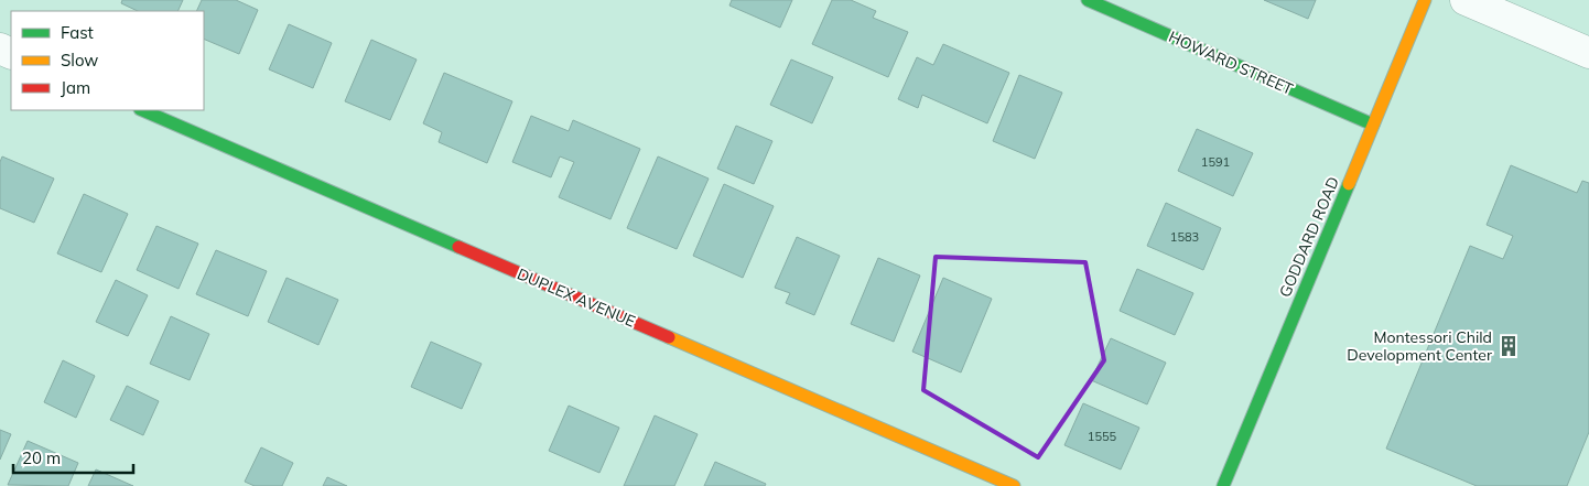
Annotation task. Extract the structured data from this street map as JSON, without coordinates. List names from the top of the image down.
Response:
{
  "streets": {
    "street": ["HOWARD STREET", "GODDARD ROAD", "DUPLEX AVENUE"]
  },
  "crossings": [
    ["HOWARD STREET", "GODDARD ROAD"]
  ],
  "places": {
    "building": ["Montessori Child Development Center"]
  },
  "house_numbers": ["1591", "1583", "1555"],
  "legend": ["Fast", "Slow", "Jam"],
  "scale_bar": "20 m"
}
